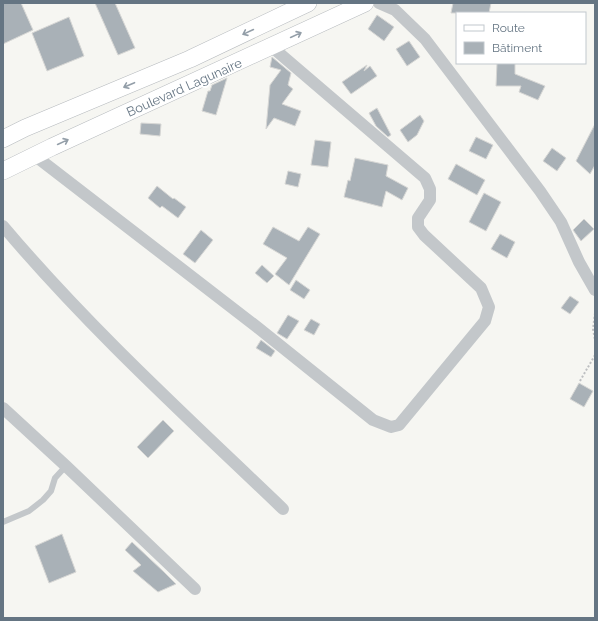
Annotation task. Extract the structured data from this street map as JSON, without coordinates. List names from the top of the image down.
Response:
{
  "streets": {
    "main road": ["Boulevard Lagunaire"]
  },
  "legend": ["Route", "Bâtiment"]
}
